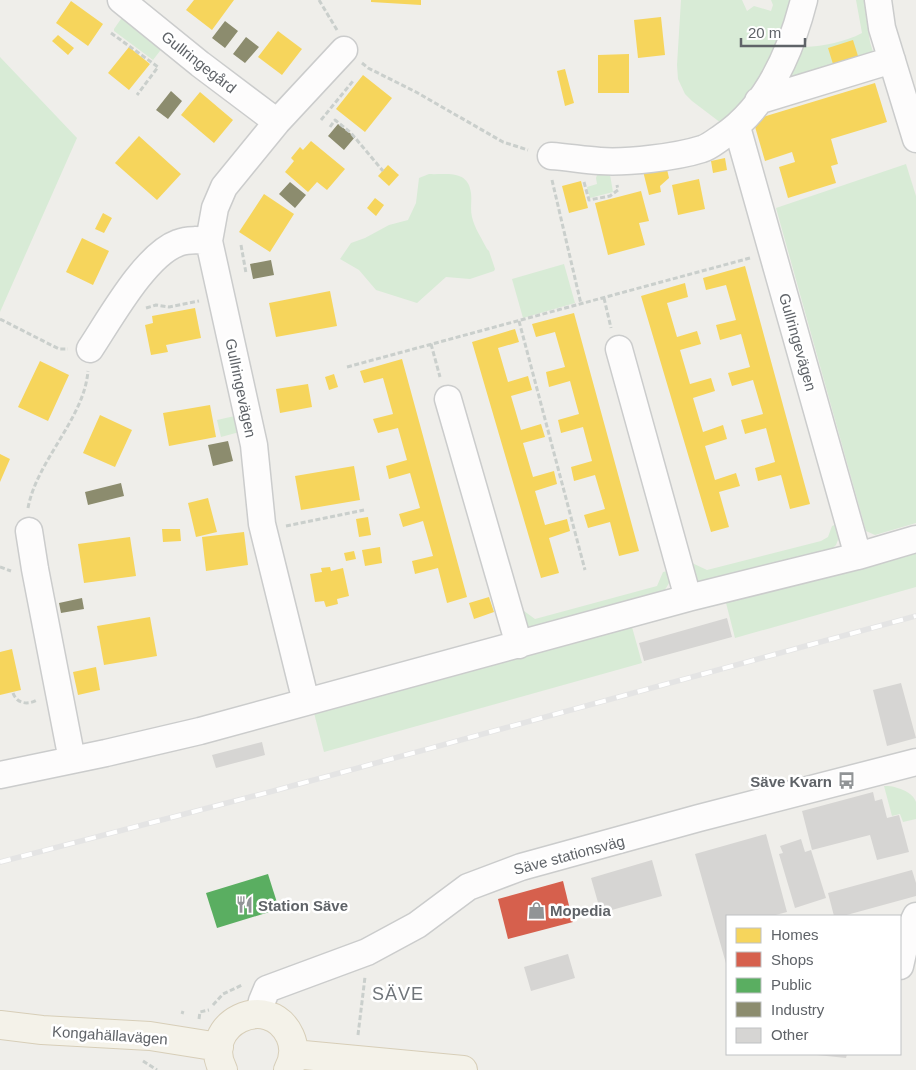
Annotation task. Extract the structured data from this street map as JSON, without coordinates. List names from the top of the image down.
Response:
{
  "streets": {
    "main road": ["Kongahällavägen"],
    "street": ["Gullringegård", "Gullringevägen", "Säve stationsväg"]
  },
  "crossings": [
    ["Säve stationsväg", "Kongahällavägen"]
  ],
  "districts": ["SÄVE"],
  "places": {
    "bus stop": ["Säve Kvarn"],
    "restaurant": ["Station Säve"],
    "shop": ["Mopedia"]
  },
  "legend": [
    "Homes",
    "Shops",
    "Public",
    "Industry",
    "Other"
  ],
  "scale_bar": "20 m"
}
